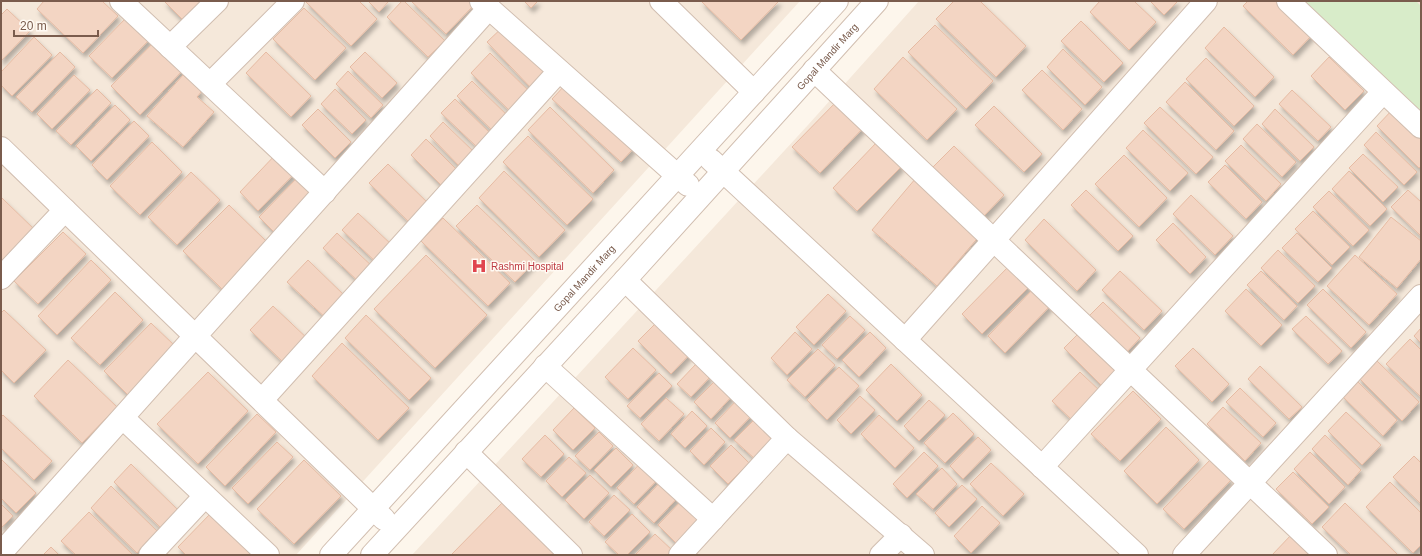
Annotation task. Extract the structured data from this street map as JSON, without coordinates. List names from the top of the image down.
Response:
{
  "streets": {
    "street": ["Gopal Mandir Marg"]
  },
  "places": {
    "hospital": ["Rashmi Hospital"]
  },
  "scale_bar": "20 m"
}
